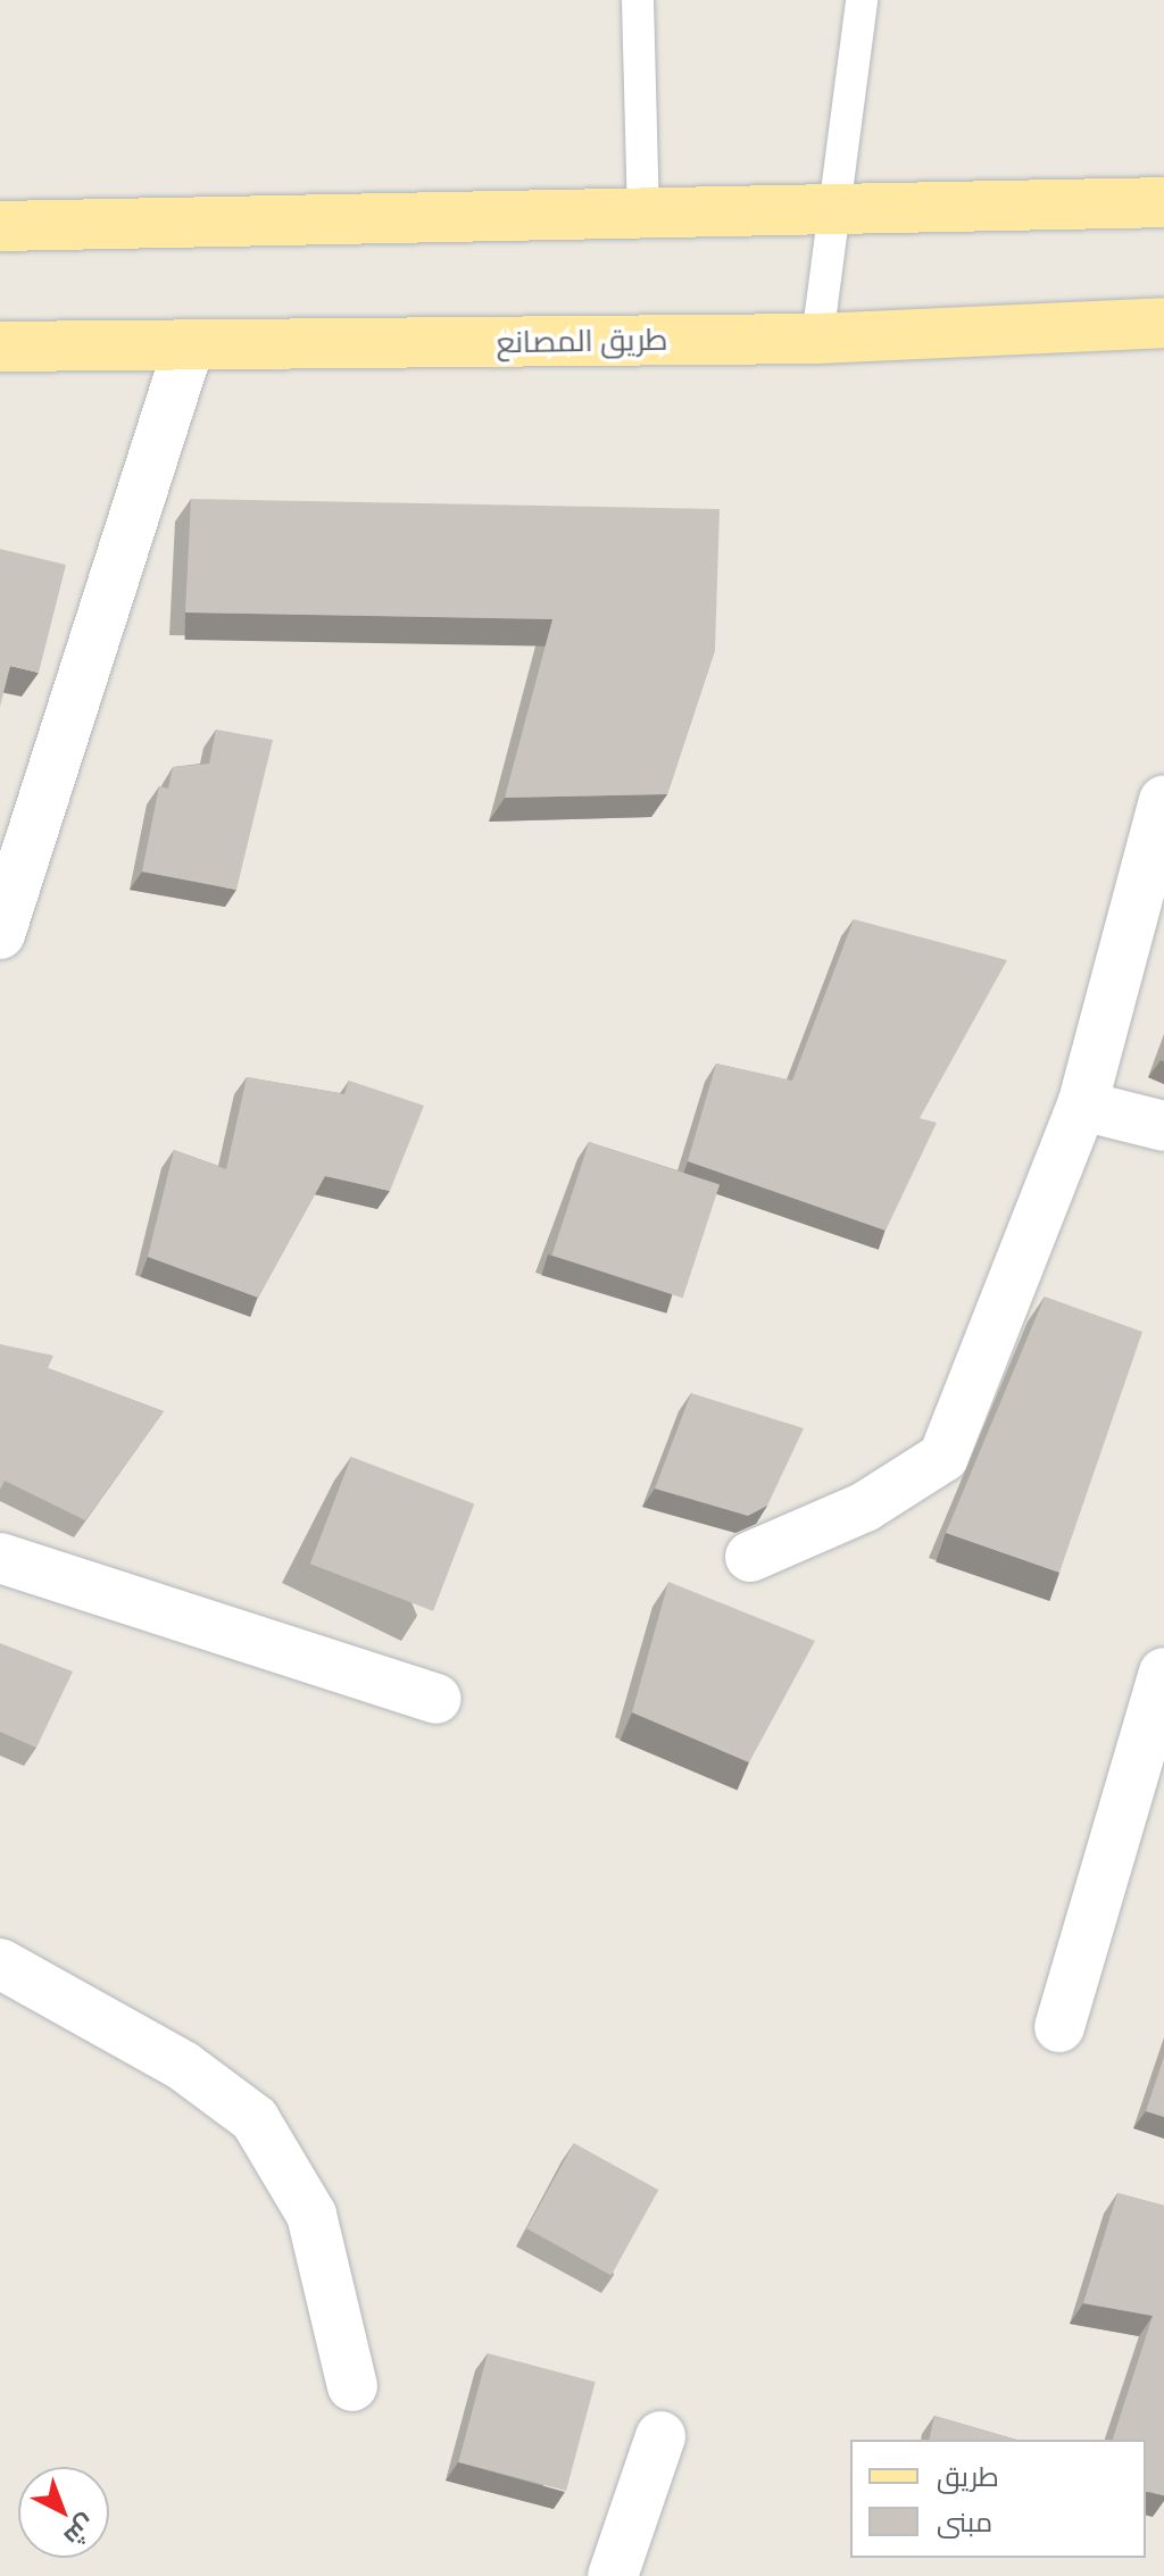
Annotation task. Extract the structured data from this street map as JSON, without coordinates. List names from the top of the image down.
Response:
{
  "streets": {
    "main road": ["طريق المصانع"]
  },
  "legend": ["طريق", "مبنى"],
  "north": "bottom right"
}
